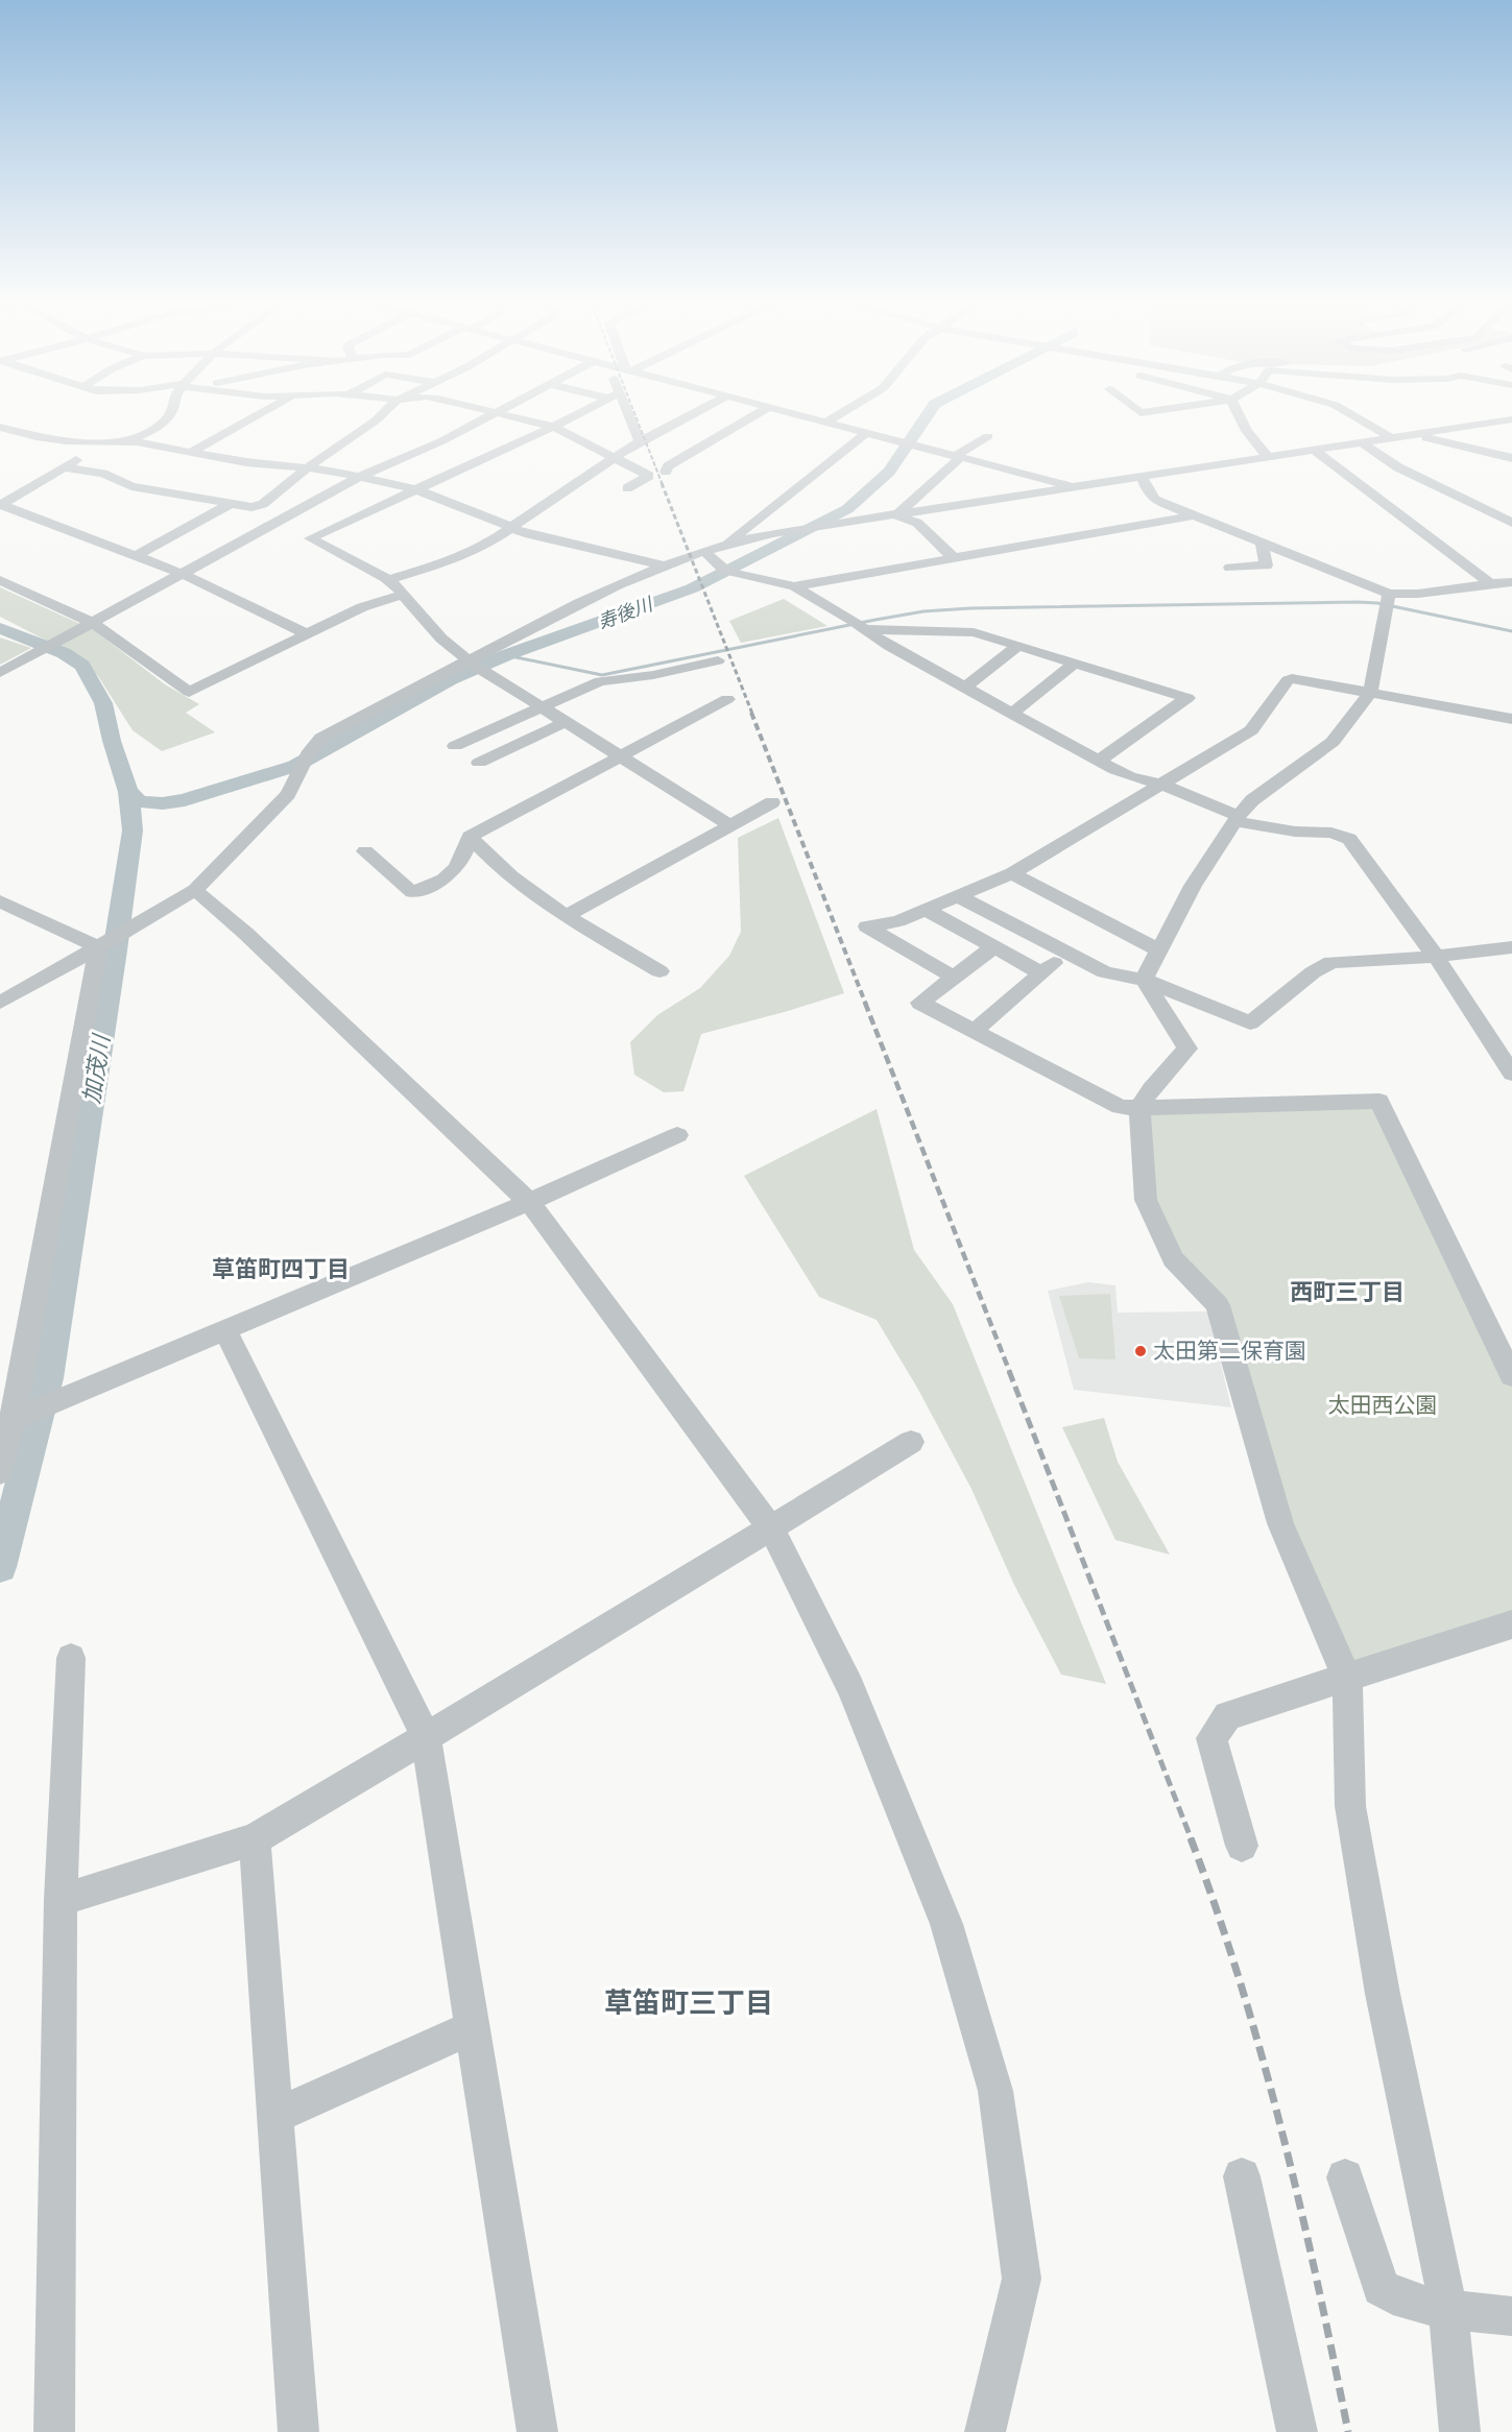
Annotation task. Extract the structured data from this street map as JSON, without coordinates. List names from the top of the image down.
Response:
{
  "districts": ["草笛町四丁目", "西町三丁目", "草笛町三丁目"],
  "water": ["寿後川", "加茂川"],
  "parks": ["太田西公園"],
  "places": ["太田第二保育園"]
}
